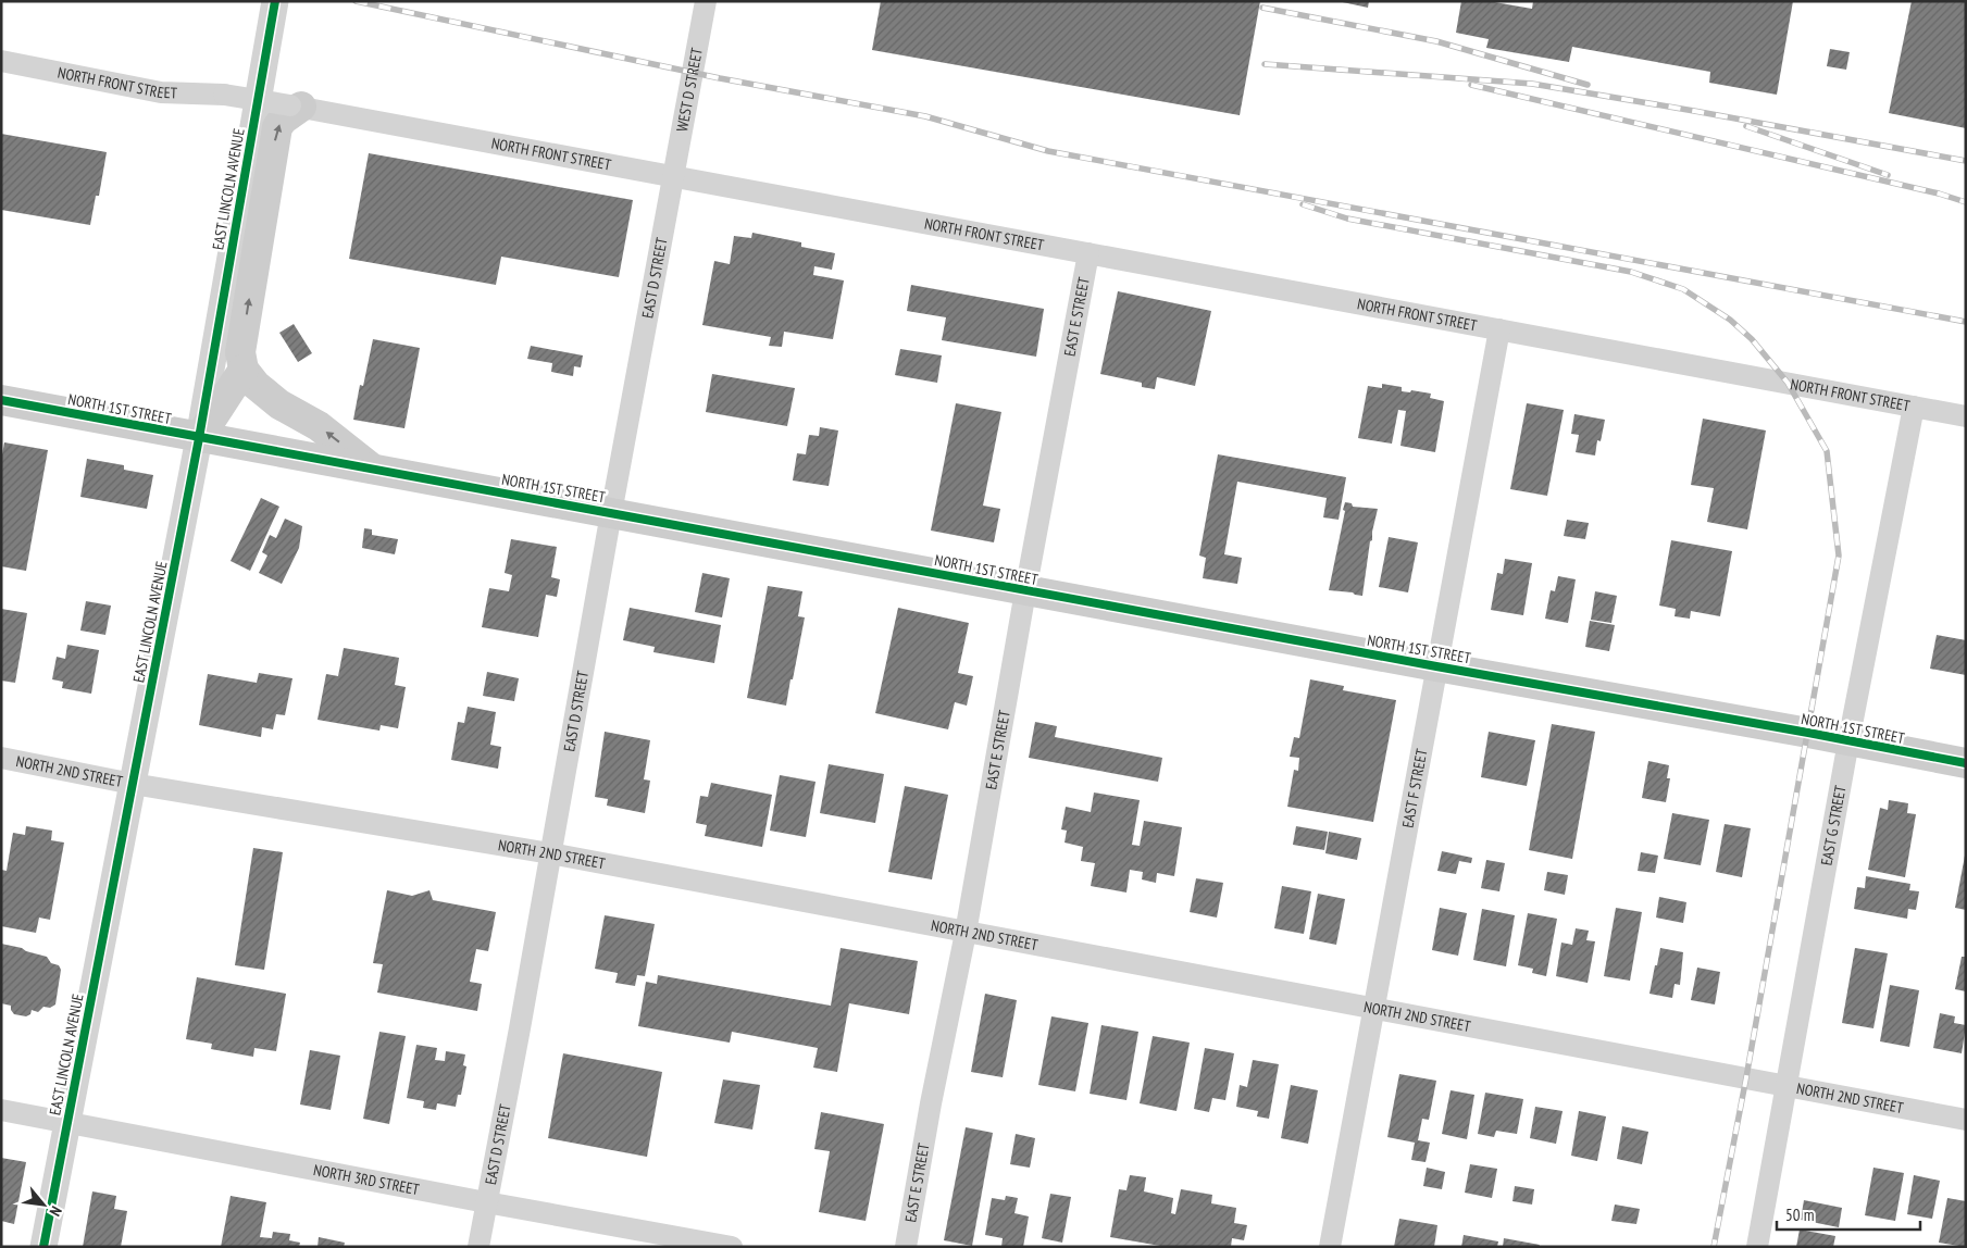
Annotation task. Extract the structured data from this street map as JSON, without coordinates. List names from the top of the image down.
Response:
{
  "streets": {
    "main road": ["NORTH 1ST STREET"],
    "street": [
      "NORTH FRONT STREET",
      "WEST D STREET",
      "EAST LINCOLN AVENUE",
      "EAST D STREET",
      "EAST E STREET",
      "NORTH 2ND STREET",
      "EAST F STREET",
      "EAST G STREET",
      "NORTH 3RD STREET"
    ]
  },
  "crossings": [
    ["NORTH FRONT STREET", "WEST D STREET"],
    ["NORTH FRONT STREET", "EAST D STREET"],
    ["NORTH FRONT STREET", "EAST E STREET"],
    ["NORTH FRONT STREET", "EAST F STREET"],
    ["NORTH FRONT STREET", "EAST G STREET"],
    ["WEST D STREET", "EAST D STREET"],
    ["EAST LINCOLN AVENUE", "NORTH 1ST STREET"],
    ["EAST LINCOLN AVENUE", "NORTH 2ND STREET"],
    ["EAST LINCOLN AVENUE", "NORTH 3RD STREET"],
    ["EAST D STREET", "NORTH 1ST STREET"],
    ["EAST D STREET", "NORTH 2ND STREET"],
    ["EAST D STREET", "NORTH 3RD STREET"],
    ["EAST E STREET", "NORTH 1ST STREET"],
    ["EAST E STREET", "NORTH 2ND STREET"],
    ["NORTH 1ST STREET", "EAST F STREET"],
    ["NORTH 1ST STREET", "EAST G STREET"],
    ["NORTH 2ND STREET", "EAST F STREET"],
    ["NORTH 2ND STREET", "EAST G STREET"]
  ],
  "scale_bar": "50 m",
  "north": "bottom right"
}
